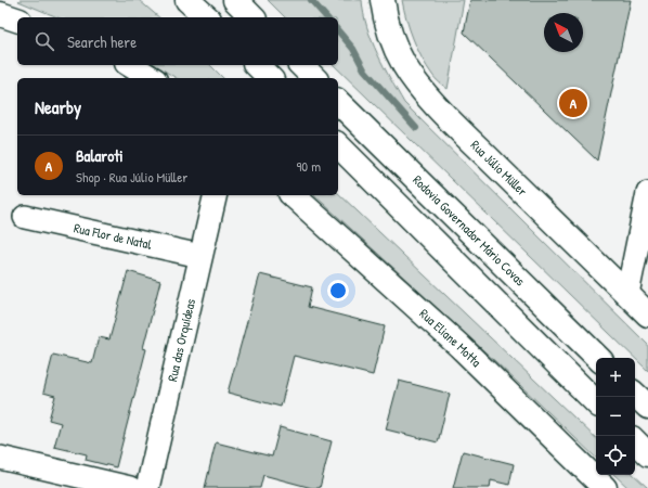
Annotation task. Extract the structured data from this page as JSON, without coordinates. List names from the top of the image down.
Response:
{
  "streets": {
    "main road": ["Rua Júlio Müller", "Rodovia Governador Mário Covas", "Rua Eliane Motta"],
    "street": ["Rua Flor de Natal", "Rua das Orquídeas"]
  },
  "crossings": [
    ["Rua Flor de Natal", "Rua das Orquídeas"]
  ],
  "north": "top left",
  "page": {
    "search": "Search here",
    "heading": "Nearby",
    "pins": "A",
    "list": [
      {
        "mark": "A",
        "name": "Balaroti",
        "note": "Shop · Rua Júlio Müller",
        "value": "90 m"
      }
    ],
    "map_buttons": ["+", "−"]
  }
}
